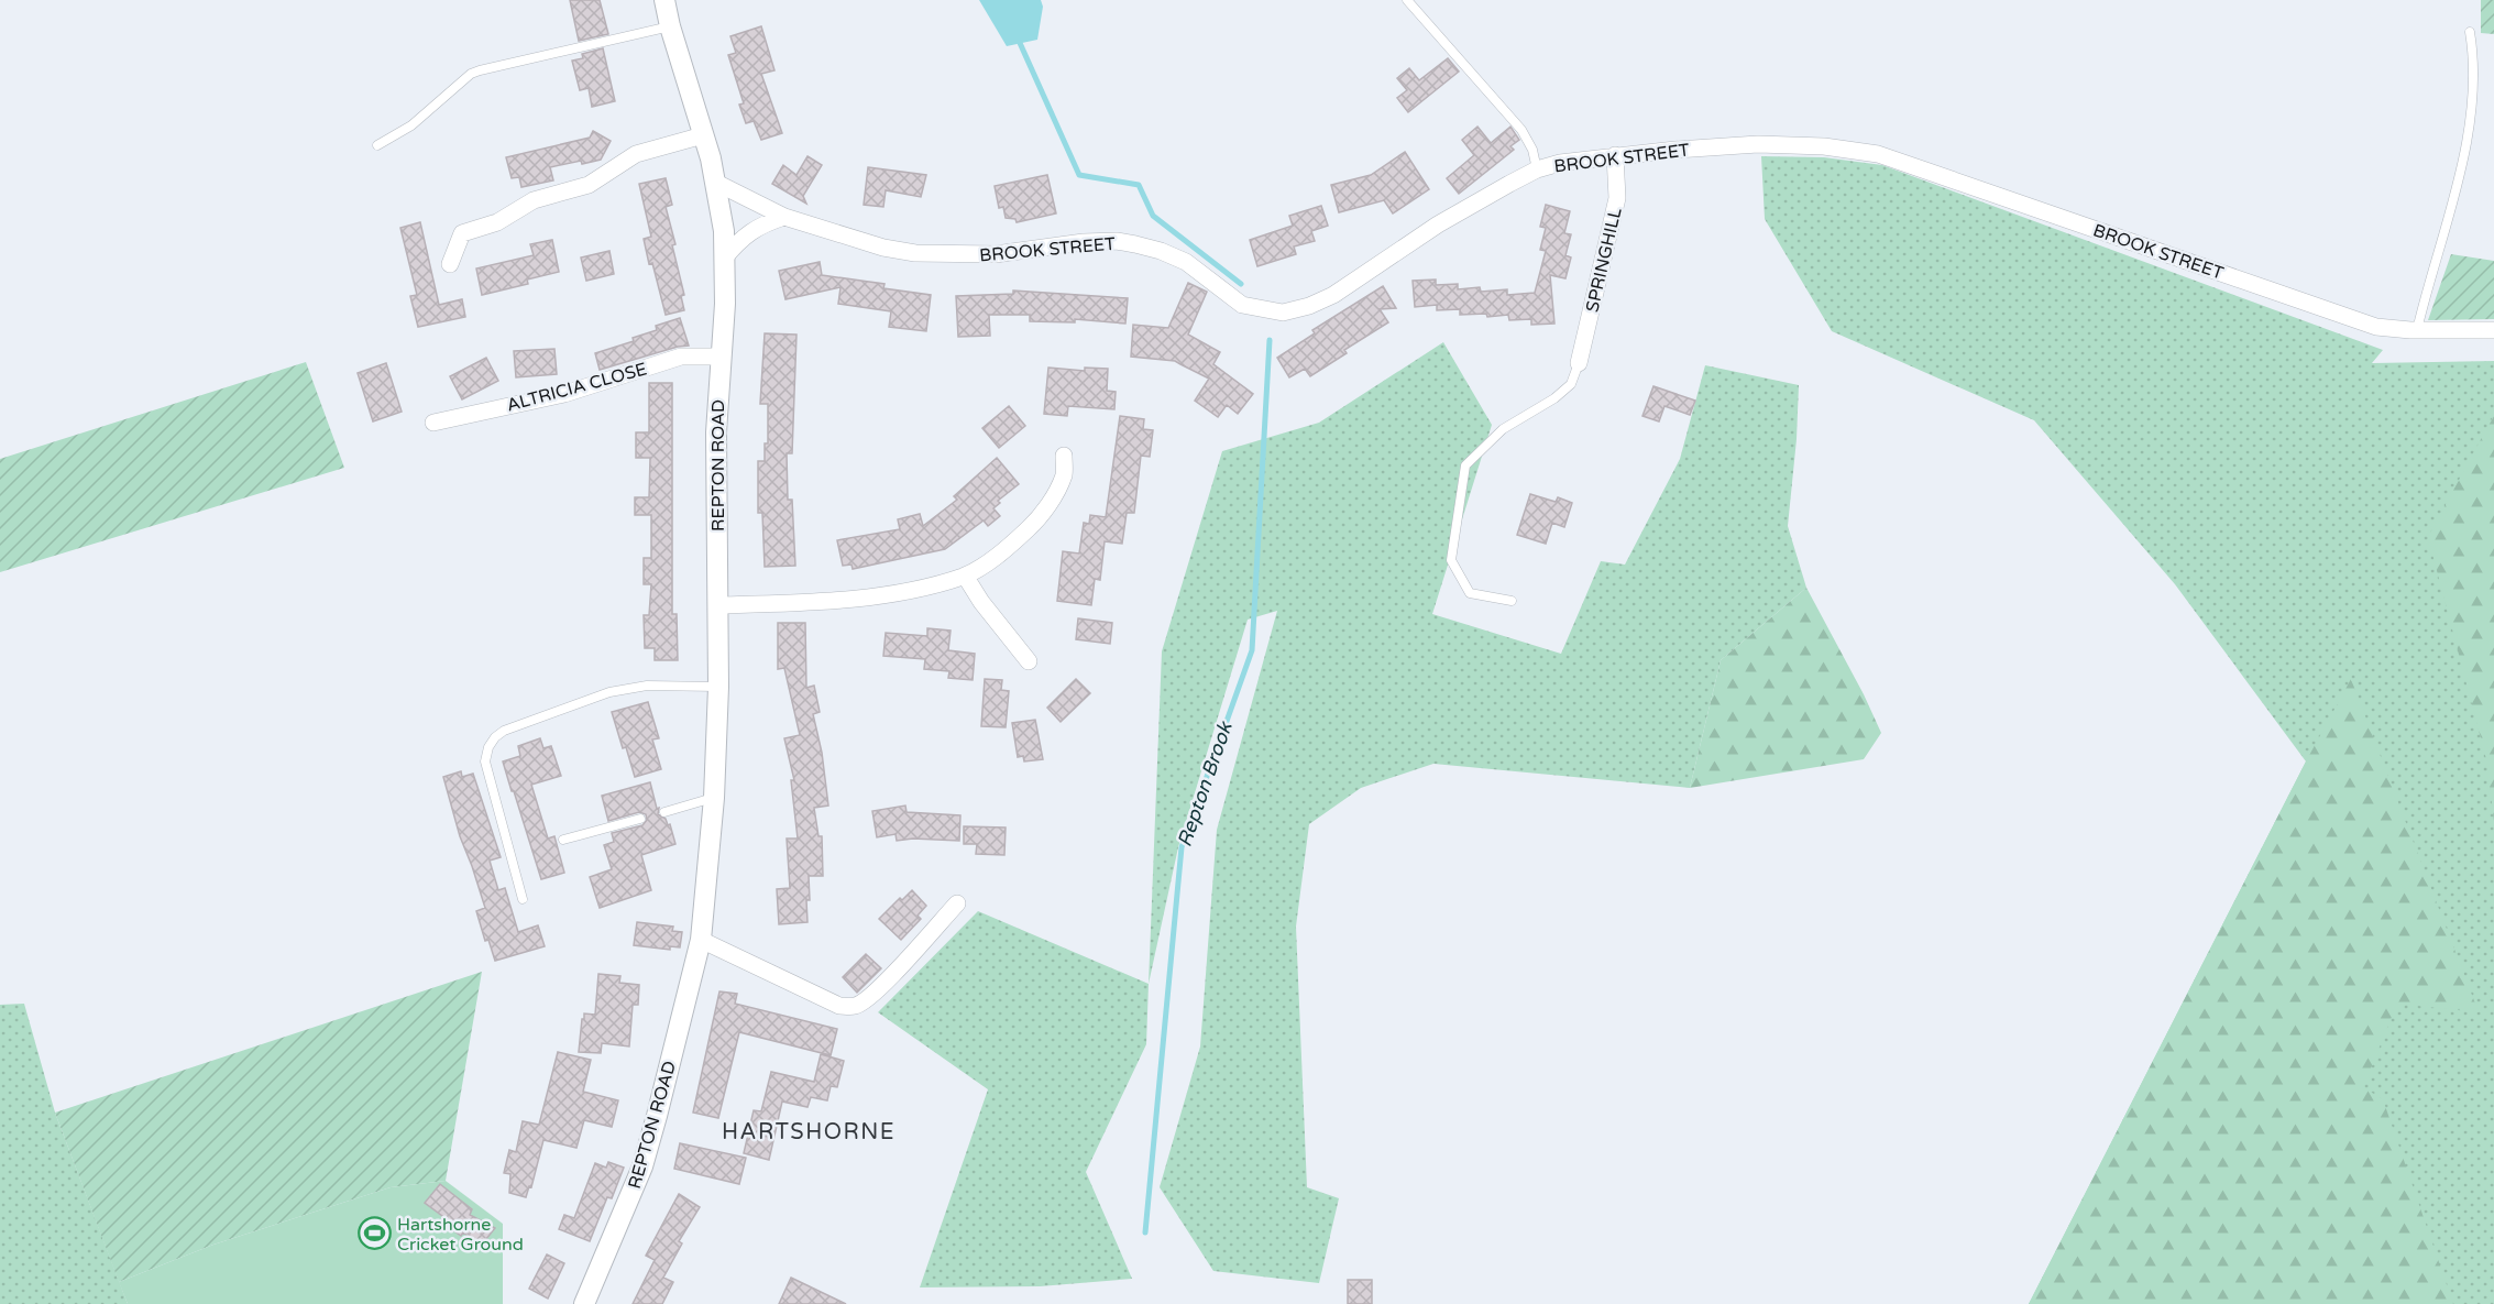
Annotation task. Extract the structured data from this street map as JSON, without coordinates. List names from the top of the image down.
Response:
{
  "streets": {
    "street": [
      "BROOK STREET",
      "SPRINGHILL",
      "ALTRICIA CLOSE",
      "REPTON ROAD"
    ]
  },
  "crossings": [
    ["BROOK STREET", "SPRINGHILL"],
    ["BROOK STREET", "REPTON ROAD"],
    ["ALTRICIA CLOSE", "REPTON ROAD"]
  ],
  "districts": ["HARTSHORNE"],
  "water": ["Repton Brook"],
  "places": {
    "sports": ["Hartshorne Cricket Ground"]
  }
}
